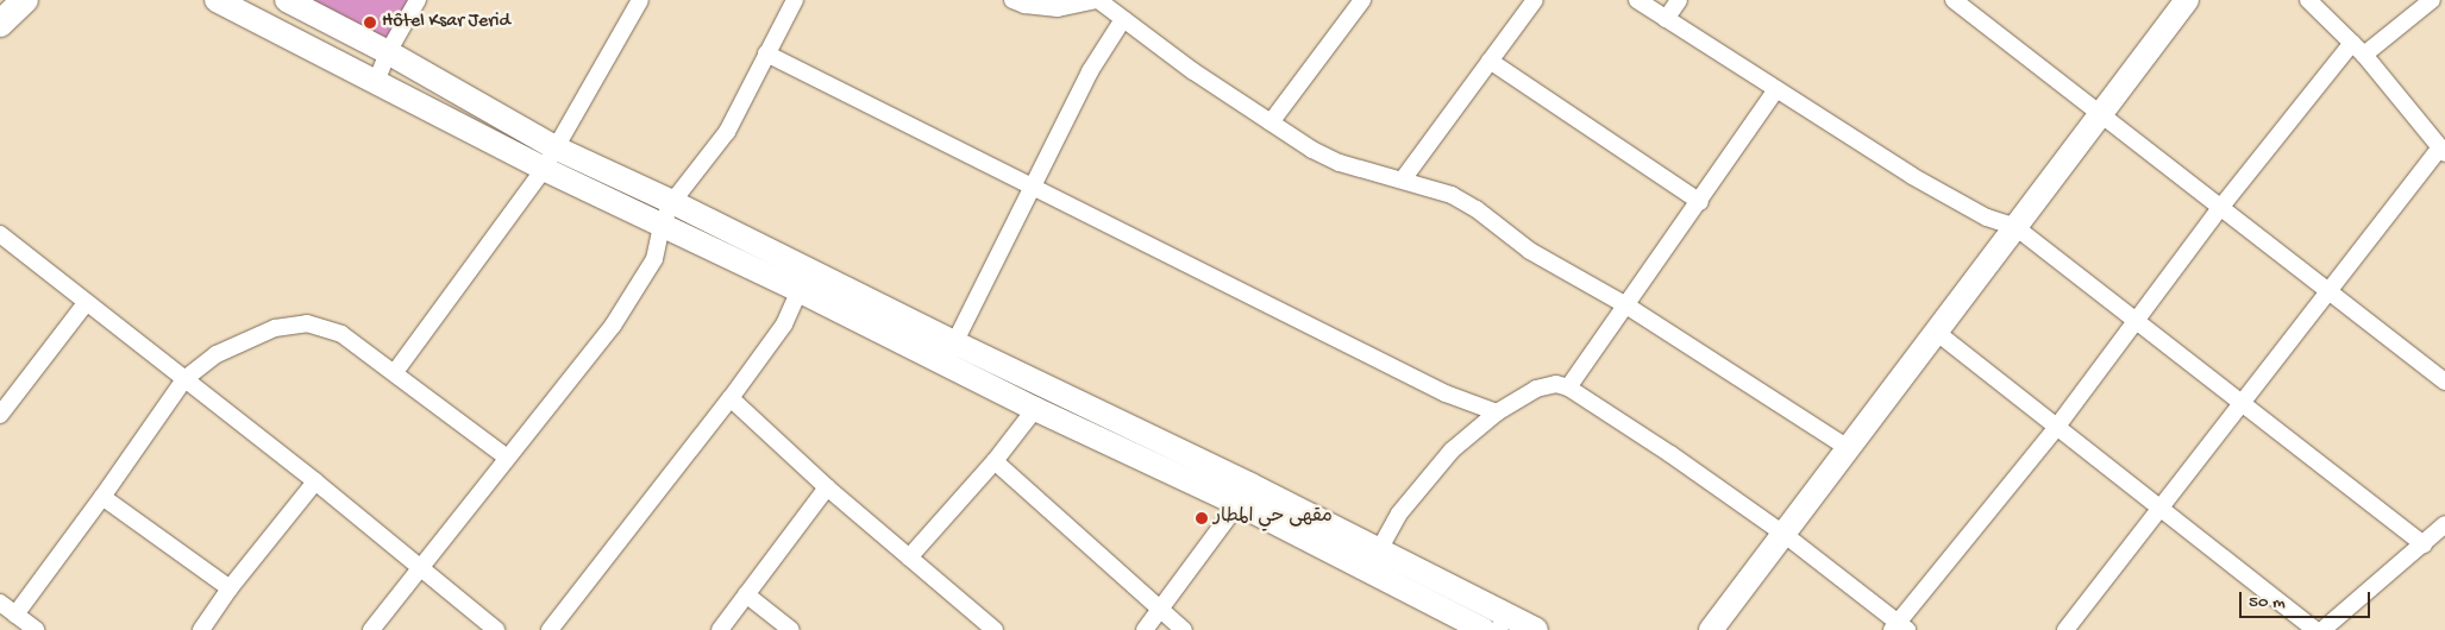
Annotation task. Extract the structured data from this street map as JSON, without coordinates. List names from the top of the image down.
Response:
{
  "places": ["Hôtel Ksar Jerid", "مقهى حي المطار"],
  "scale_bar": "50 m"
}
